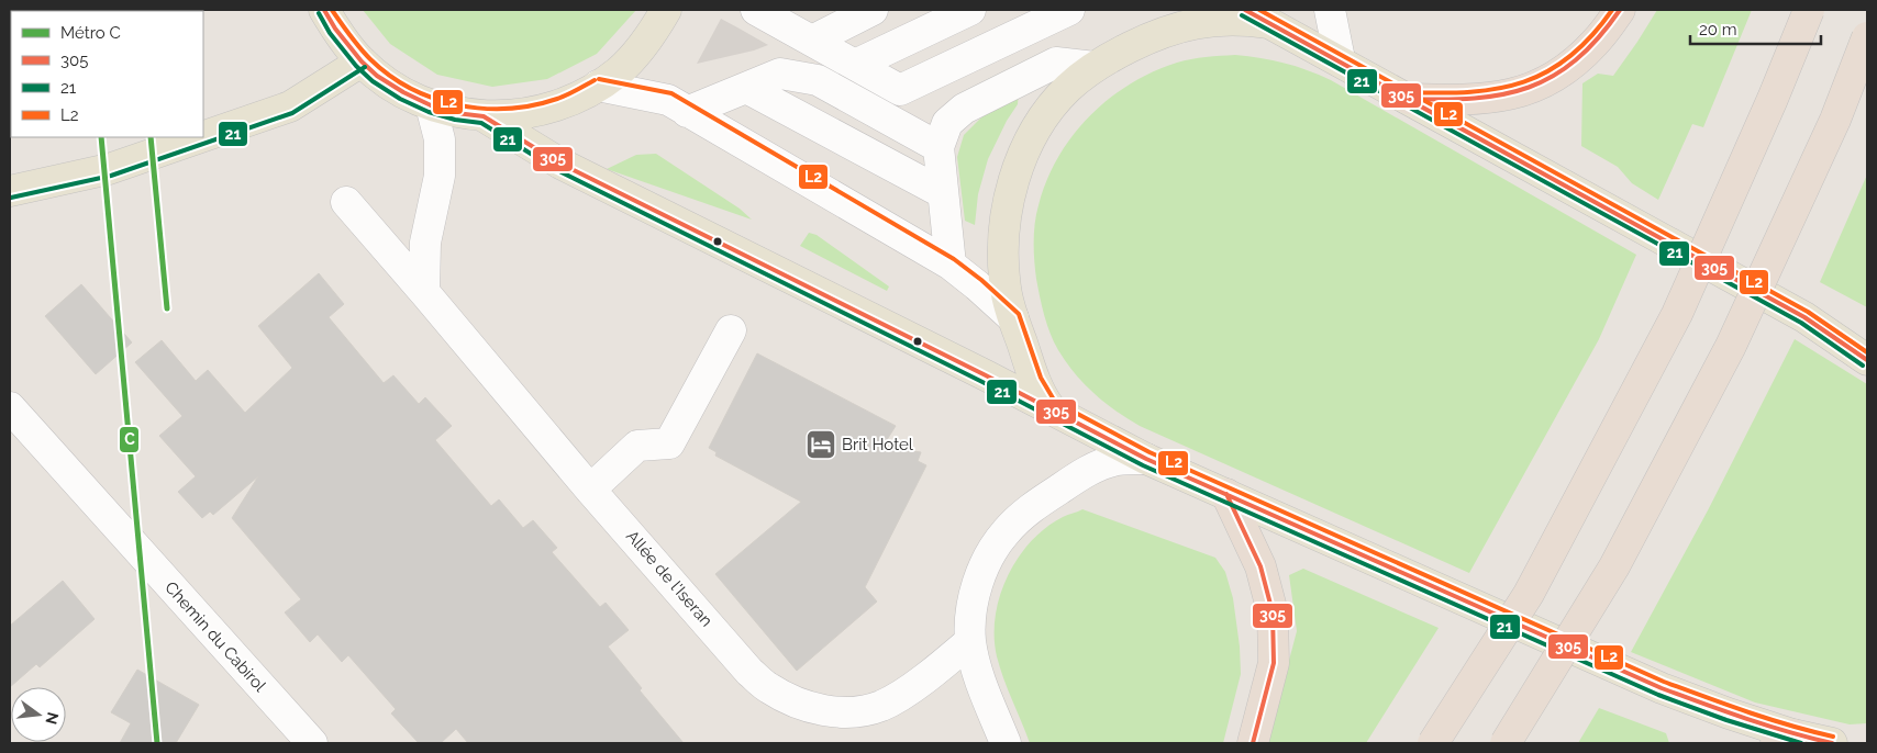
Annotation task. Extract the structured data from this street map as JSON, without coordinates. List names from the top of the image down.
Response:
{
  "streets": {
    "street": ["Allée de l'Iseran", "Chemin du Cabirol"]
  },
  "places": {
    "hotel": ["Brit Hotel"]
  },
  "lines": [
    "transit line 305",
    "transit line L2",
    "transit line 21",
    "metro line C"
  ],
  "legend": [
    "Métro C",
    "305",
    "21",
    "L2"
  ],
  "scale_bar": "20 m",
  "north": "right"
}
